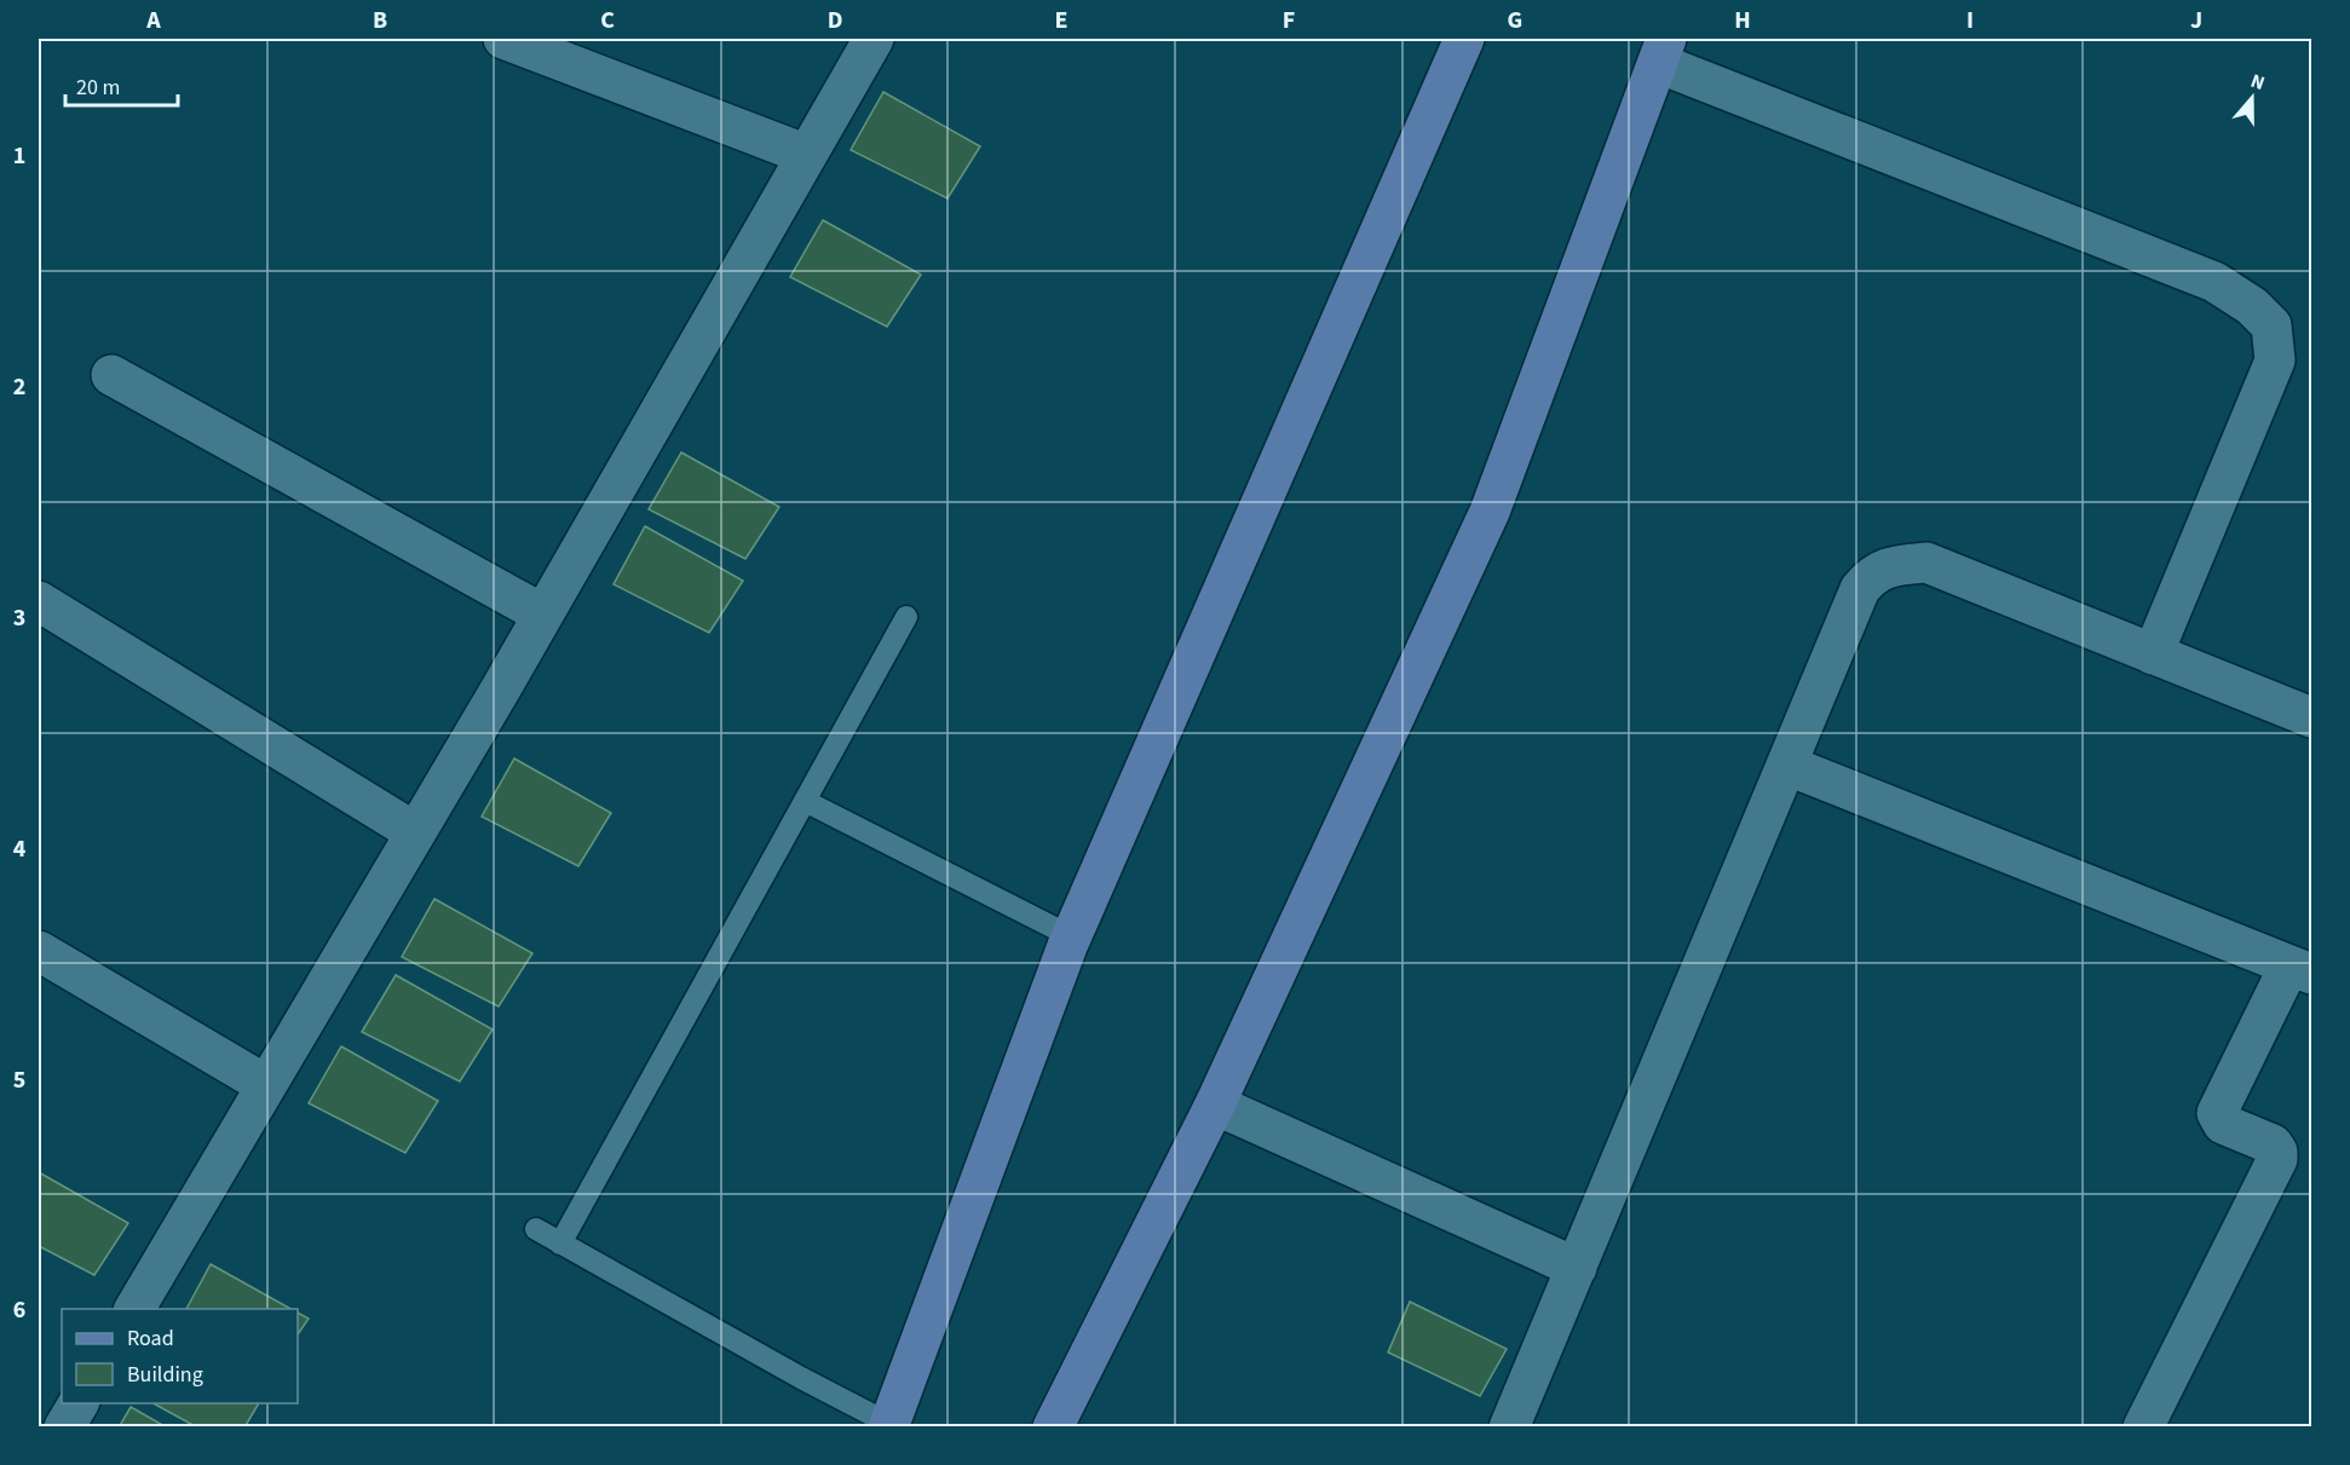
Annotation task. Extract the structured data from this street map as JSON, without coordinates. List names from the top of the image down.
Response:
{
  "legend": ["Road", "Building"],
  "scale_bar": "20 m",
  "north": "top",
  "grid": {
    "columns": [
      "A",
      "B",
      "C",
      "D",
      "E",
      "F",
      "G",
      "H",
      "I",
      "J"
    ],
    "rows": [
      "1",
      "2",
      "3",
      "4",
      "5",
      "6"
    ]
  }
}
